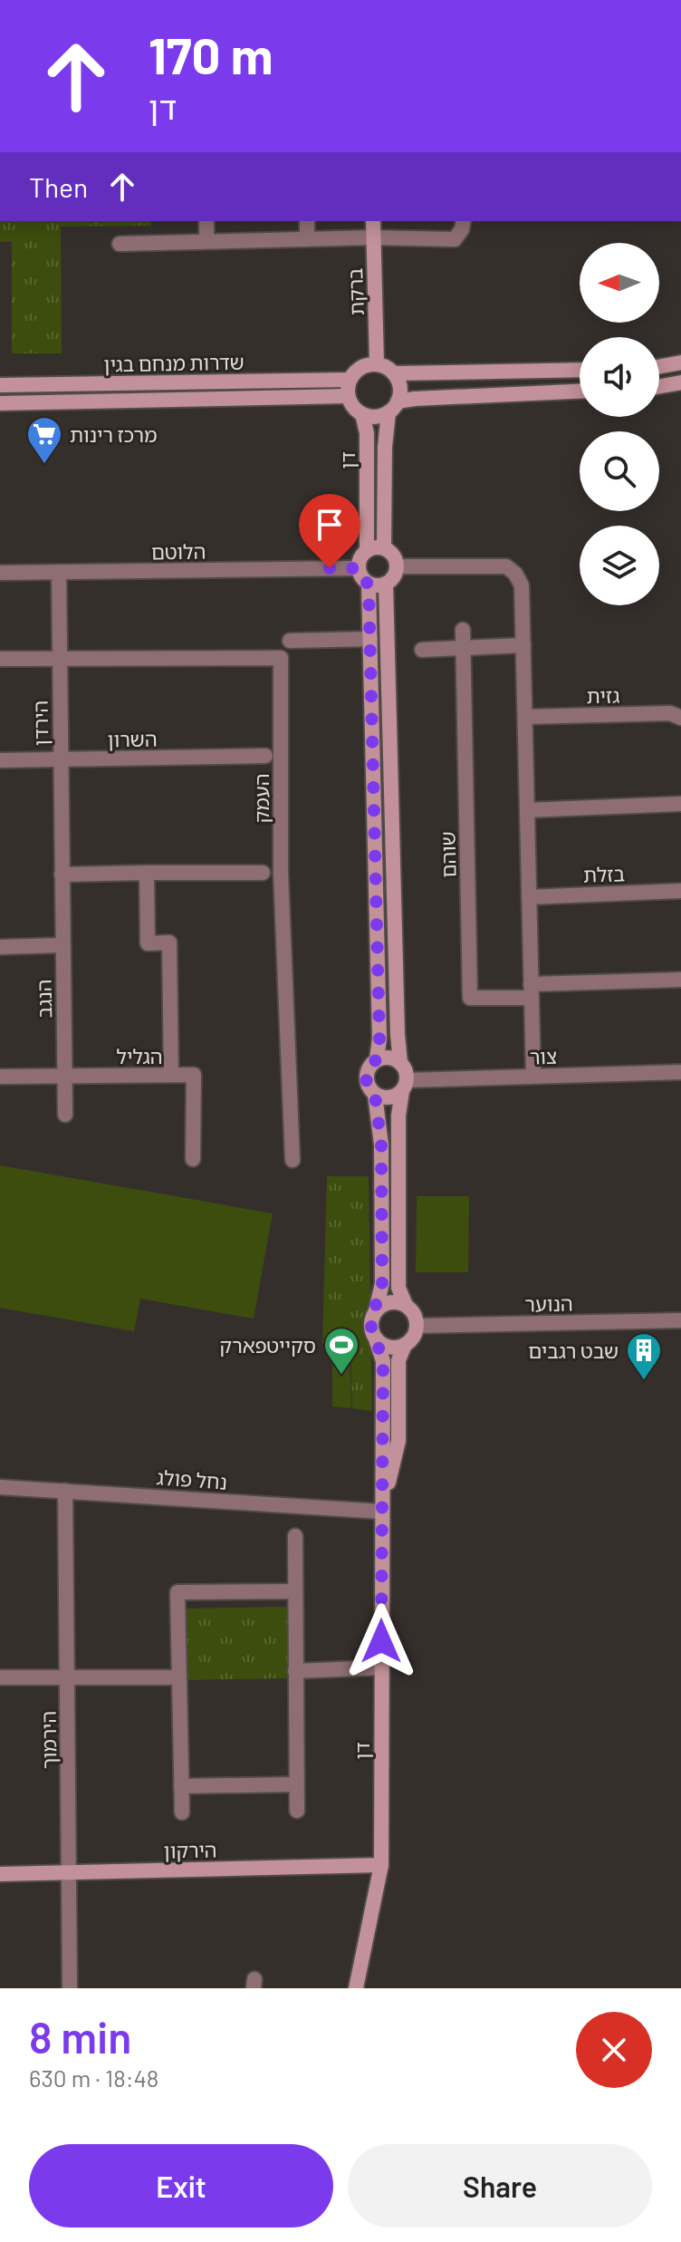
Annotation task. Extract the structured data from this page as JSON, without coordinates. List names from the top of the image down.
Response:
{
  "streets": {
    "street": [
      "ברקת",
      "שדרות מנחם בגין",
      "דן",
      "הלוטם",
      "גזית",
      "הירדן",
      "השרון",
      "העמק",
      "שוהם",
      "בזלת",
      "הנגב",
      "הגליל",
      "צור",
      "הנוער",
      "נחל פולג",
      "הירמוך",
      "הירקון"
    ]
  },
  "crossings": [
    ["ברקת", "שדרות מנחם בגין"],
    ["ברקת", "דן"],
    ["שדרות מנחם בגין", "דן"],
    ["דן", "הלוטם"],
    ["דן", "הנוער"],
    ["דן", "נחל פולג"],
    ["דן", "הירקון"],
    ["הלוטם", "הירדן"],
    ["הירדן", "השרון"],
    ["הירדן", "העמק"],
    ["הירדן", "הנגב"],
    ["הנגב", "הגליל"],
    ["נחל פולג", "הירמוך"],
    ["הירמוך", "הירקון"]
  ],
  "places": {
    "supermarket": ["מרכז רינות"],
    "sports": ["סקייטפארק"],
    "building": ["שבט רגבים"]
  },
  "north": "left",
  "page": {
    "turn": ["170 m", "דן"],
    "then": "Then",
    "heading": ["8 min", "630 m · 18:48"],
    "buttons": ["Exit", "Share"]
  }
}
